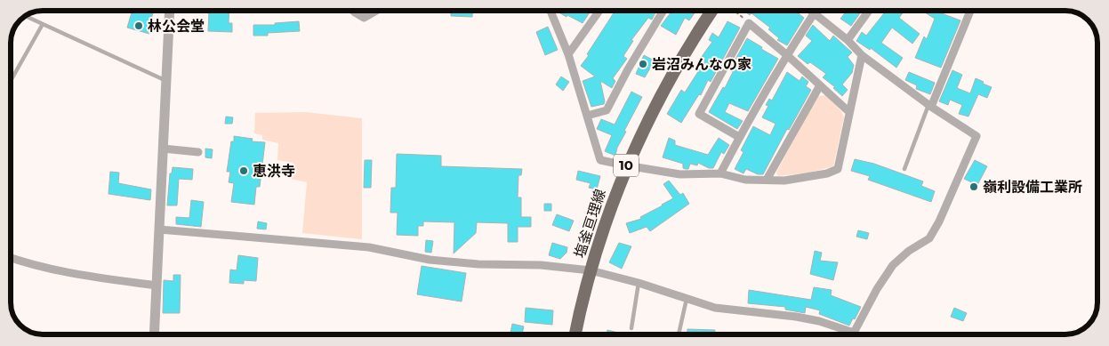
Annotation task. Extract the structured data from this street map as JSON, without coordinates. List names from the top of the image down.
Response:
{
  "streets": {
    "main road": ["10", "塩釜亘理線"]
  },
  "places": [
    "林公会堂",
    "岩沼みんなの家",
    "恵洪寺",
    "嶺利設備工業所"
  ]
}
